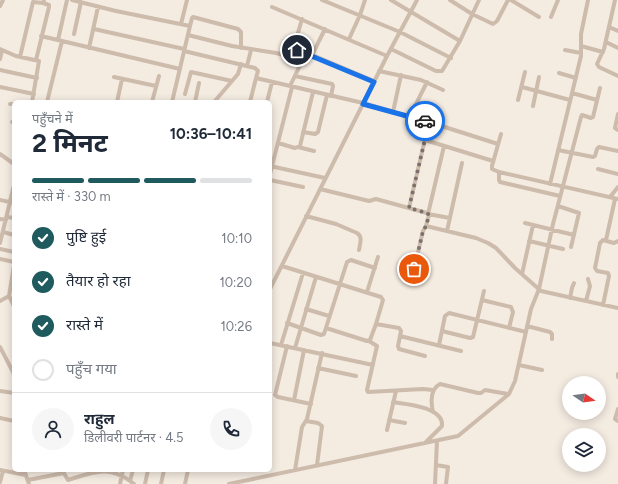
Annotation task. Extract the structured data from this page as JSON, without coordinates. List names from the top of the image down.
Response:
{
  "north": "right",
  "page": {
    "heading": ["2 मिनट", "पहुँचने में", "10:36–10:41"],
    "panel": ["राहुल", "डिलीवरी पार्टनर · 4.5"],
    "bar": "रास्ते में · 330 m",
    "list": [
      ["पुष्टि हुई", "10:10"],
      ["तैयार हो रहा", "10:20"],
      ["रास्ते में", "10:26"],
      "पहुँच गया"
    ]
  }
}
